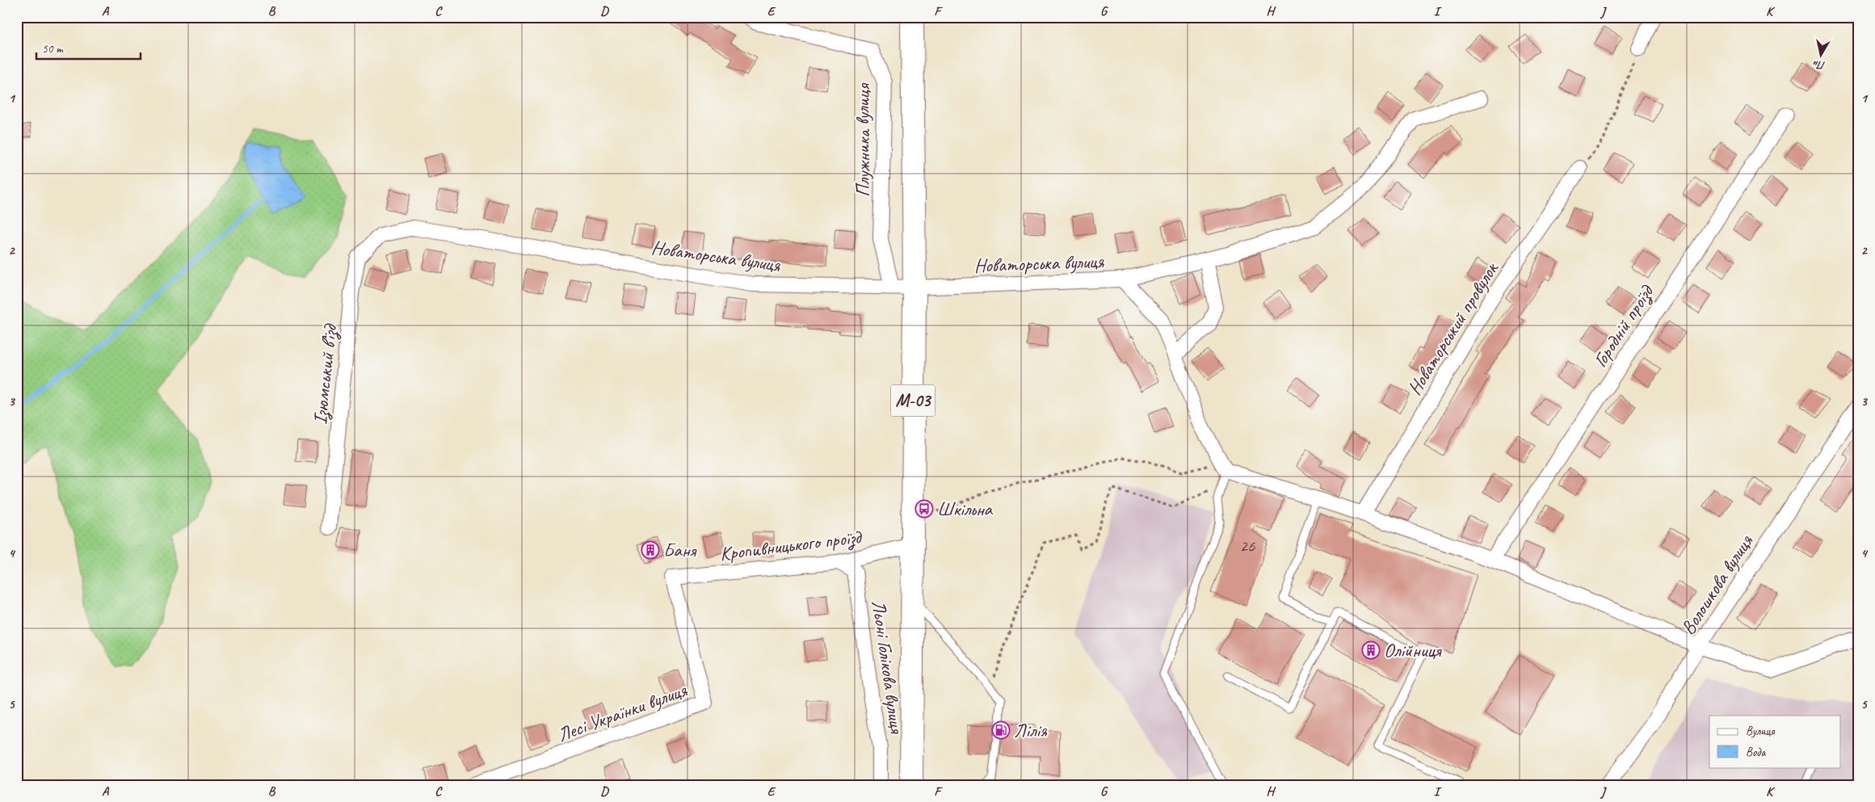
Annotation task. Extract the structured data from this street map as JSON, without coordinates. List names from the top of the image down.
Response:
{
  "streets": {
    "highway": ["М-03"],
    "street": [
      "Плужника вулиця",
      "Новаторська вулиця",
      "Городній проїзд",
      "Новаторський провулок",
      "Ізюмський в’їзд",
      "Кропивницького проїзд",
      "Волошкова вулиця",
      "Льоні Голікова вулиця",
      "Лесі Українки вулиця"
    ]
  },
  "crossings": [
    ["Плужника вулиця", "Новаторська вулиця"],
    ["Новаторська вулиця", "Ізюмський в’їзд"],
    ["Новаторська вулиця", "М-03"],
    ["М-03", "Кропивницького проїзд"],
    ["Кропивницького проїзд", "Льоні Голікова вулиця"],
    ["Кропивницького проїзд", "Лесі Українки вулиця"]
  ],
  "places": {
    "bus stop": ["Шкільна"],
    "building": ["Баня", "Олійниця"],
    "fuel station": ["Лілія"]
  },
  "house_numbers": ["26"],
  "legend": ["Вулиця", "Вода"],
  "scale_bar": "50 m",
  "north": "bottom",
  "grid": {
    "columns": [
      "A",
      "B",
      "C",
      "D",
      "E",
      "F",
      "G",
      "H",
      "I",
      "J",
      "K"
    ],
    "rows": [
      "1",
      "2",
      "3",
      "4",
      "5"
    ]
  }
}
